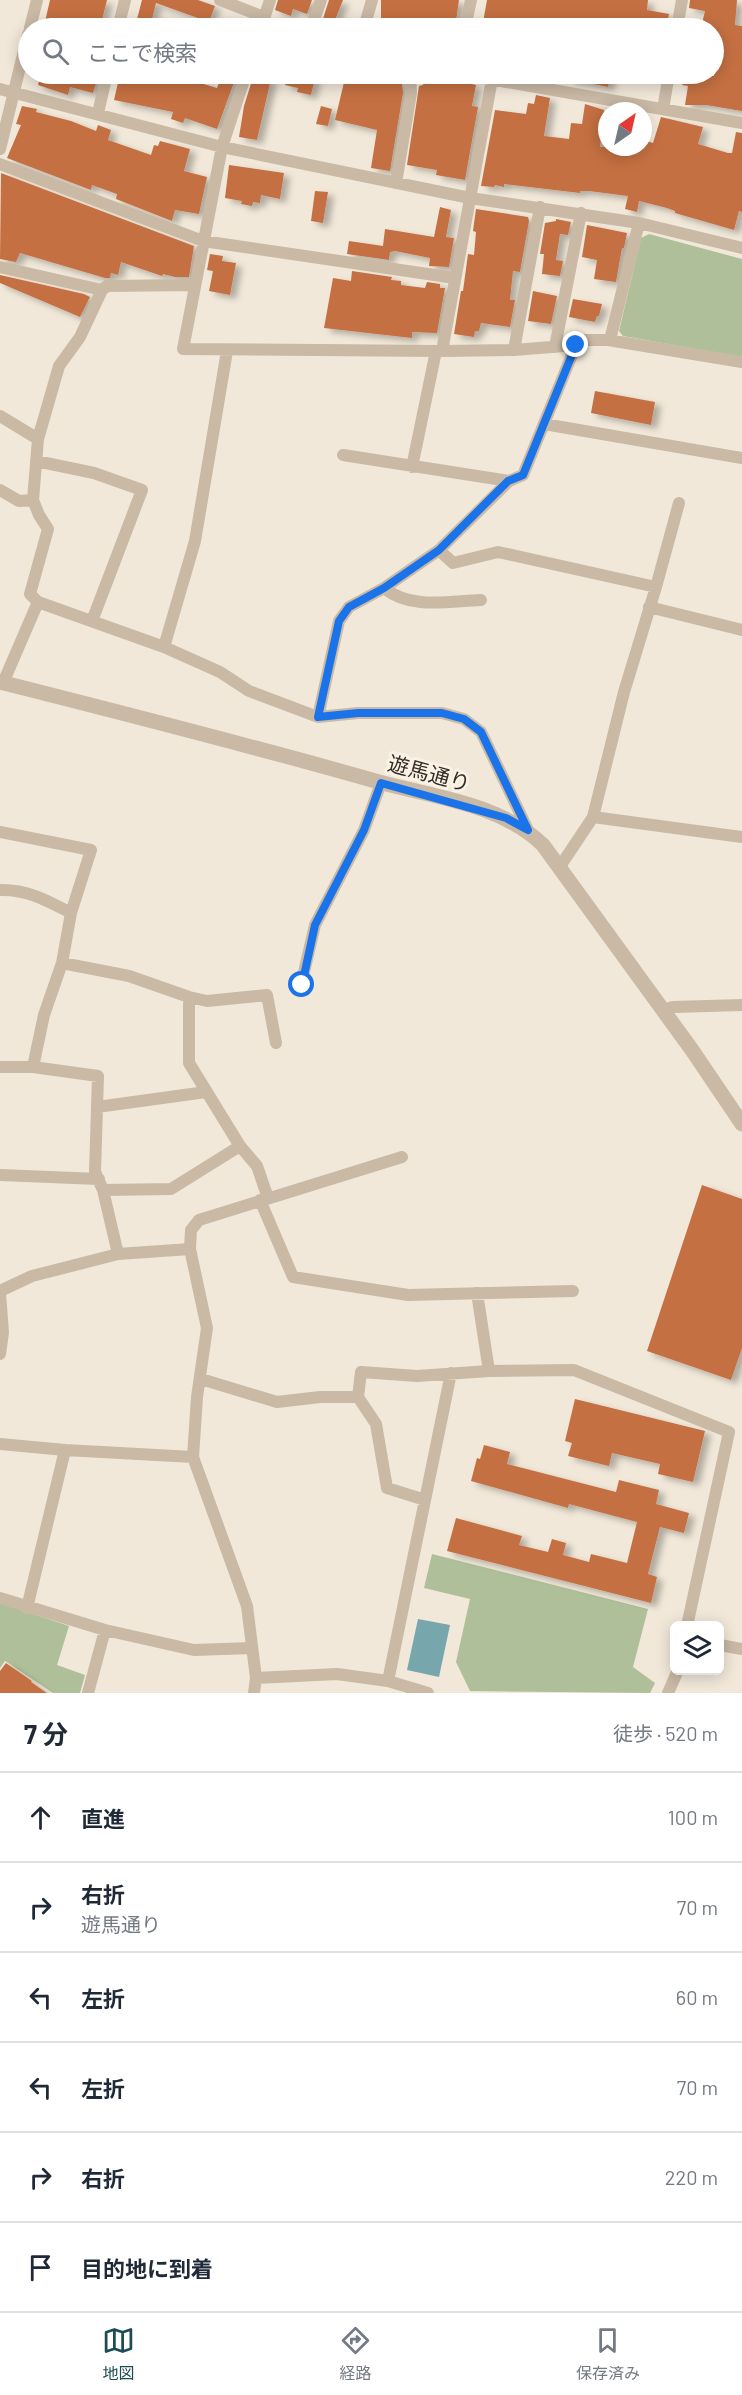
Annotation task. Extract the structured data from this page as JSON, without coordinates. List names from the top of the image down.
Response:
{
  "streets": {
    "street": ["遊馬通り"]
  },
  "north": "top right",
  "page": {
    "search": "ここで検索",
    "heading": ["7 分", "徒歩 · 520 m"],
    "list": [
      ["直進", "100 m"],
      ["右折", "遊馬通り", "70 m"],
      ["左折", "60 m"],
      ["左折", "70 m"],
      ["右折", "220 m"],
      "目的地に到着"
    ],
    "nav": ["地図", "経路", "保存済み"]
  }
}
